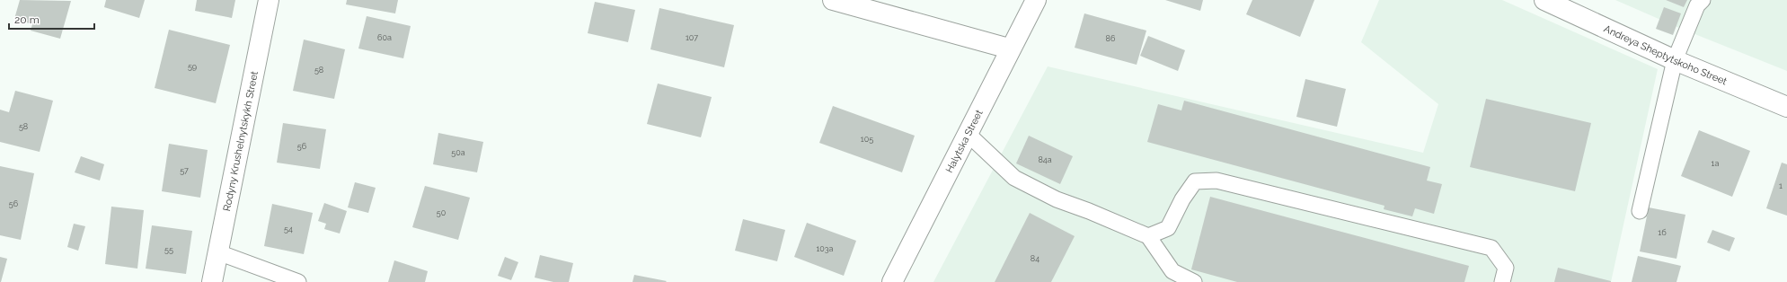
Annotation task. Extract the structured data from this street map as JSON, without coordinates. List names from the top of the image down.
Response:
{
  "streets": {
    "street": ["Andreya Sheptytskoho Street", "Rodyny Krushelnytskykh Street", "Halytska Street"]
  },
  "house_numbers": [
    "60а",
    "107",
    "86",
    "59",
    "58",
    "58",
    "105",
    "56",
    "50а",
    "84а",
    "1а",
    "57",
    "1",
    "56",
    "50",
    "54",
    "1б",
    "103а",
    "55",
    "84"
  ],
  "scale_bar": "20 m"
}
